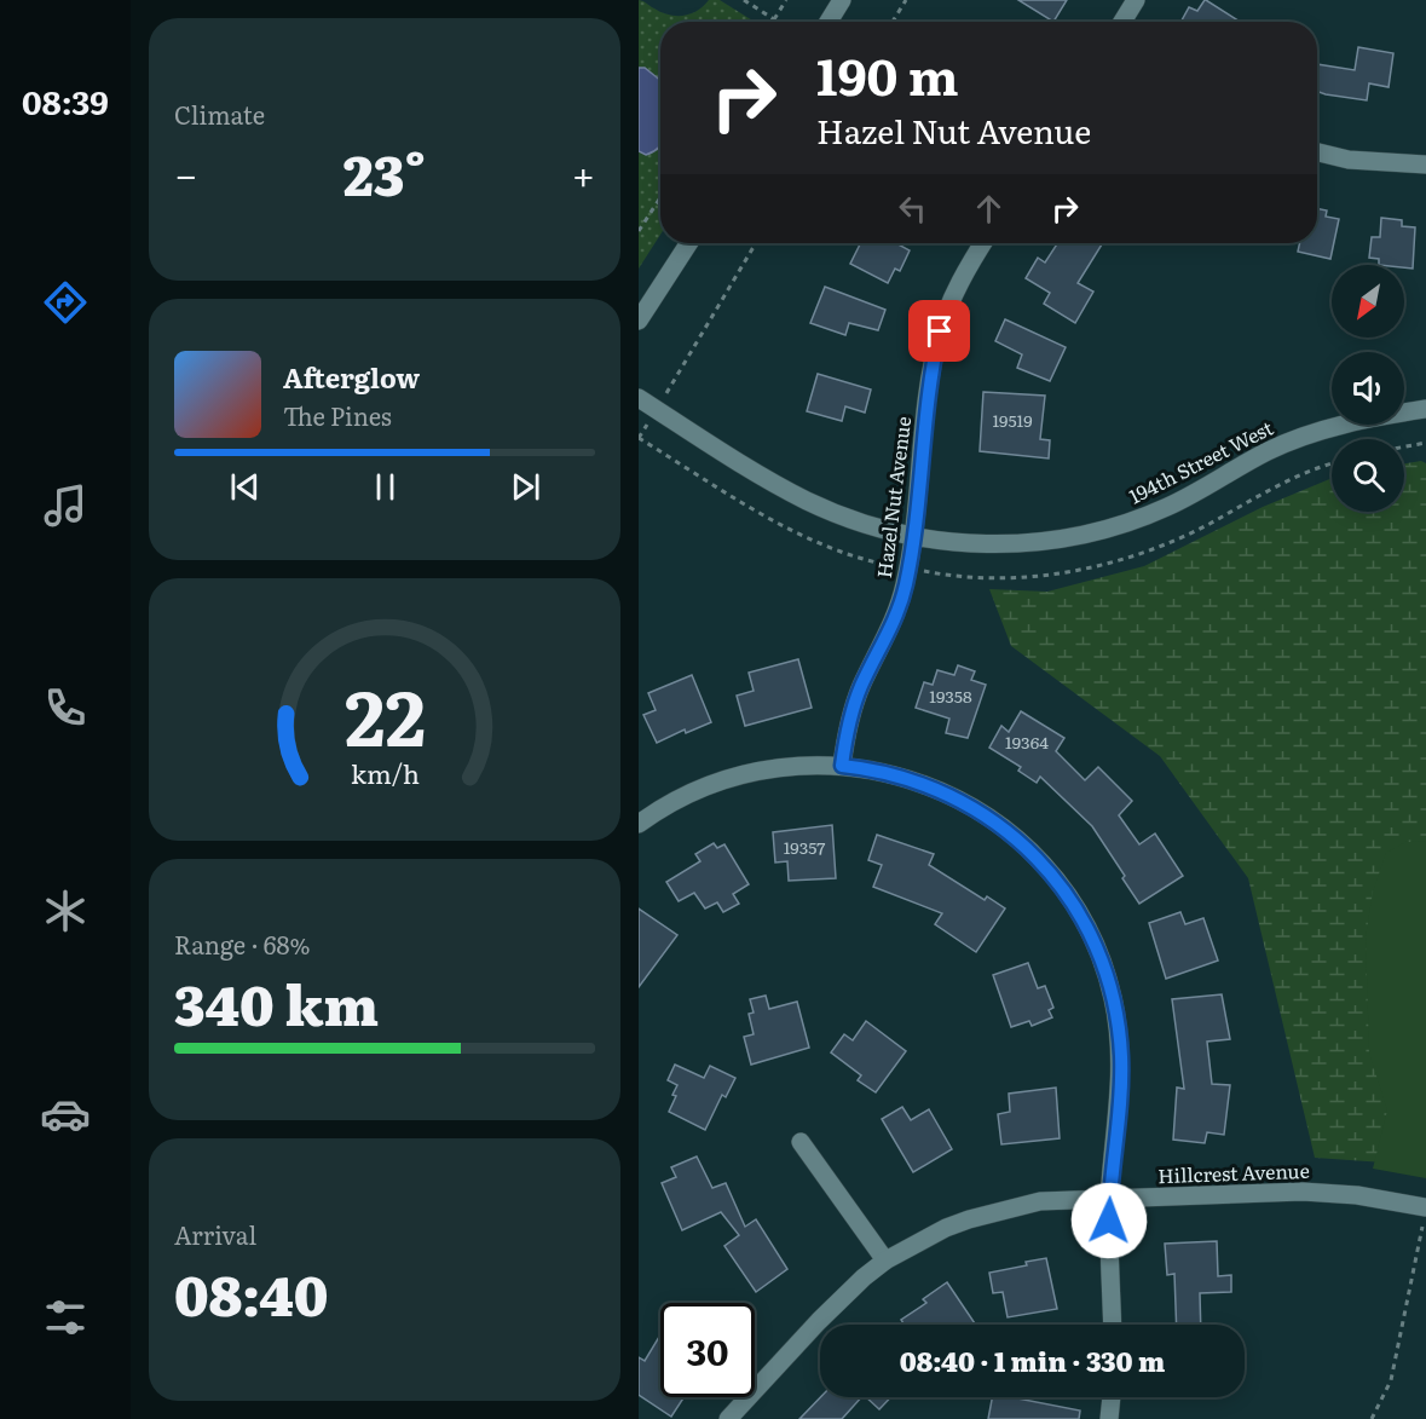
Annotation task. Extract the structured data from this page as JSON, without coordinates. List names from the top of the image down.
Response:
{
  "streets": {
    "street": ["194th Street West", "Hazel Nut Avenue", "Hillcrest Avenue"]
  },
  "crossings": [
    ["194th Street West", "Hazel Nut Avenue"]
  ],
  "house_numbers": [
    "19519",
    "19358",
    "19364",
    "19357"
  ],
  "north": "bottom left",
  "page": {
    "tabs": "08:39",
    "tile": [
      "Climate",
      ["Range · 68%", "340 km"],
      ["Arrival", "08:40"]
    ],
    "turn": ["190 m", "Hazel Nut Avenue"],
    "heat": ["−", "23°", "+"],
    "song": ["Afterglow", "The Pines"],
    "limit": "30",
    "trip": "08:40 · 1 min · 330 m",
    "gauge": ["22", "km/h"]
  }
}
